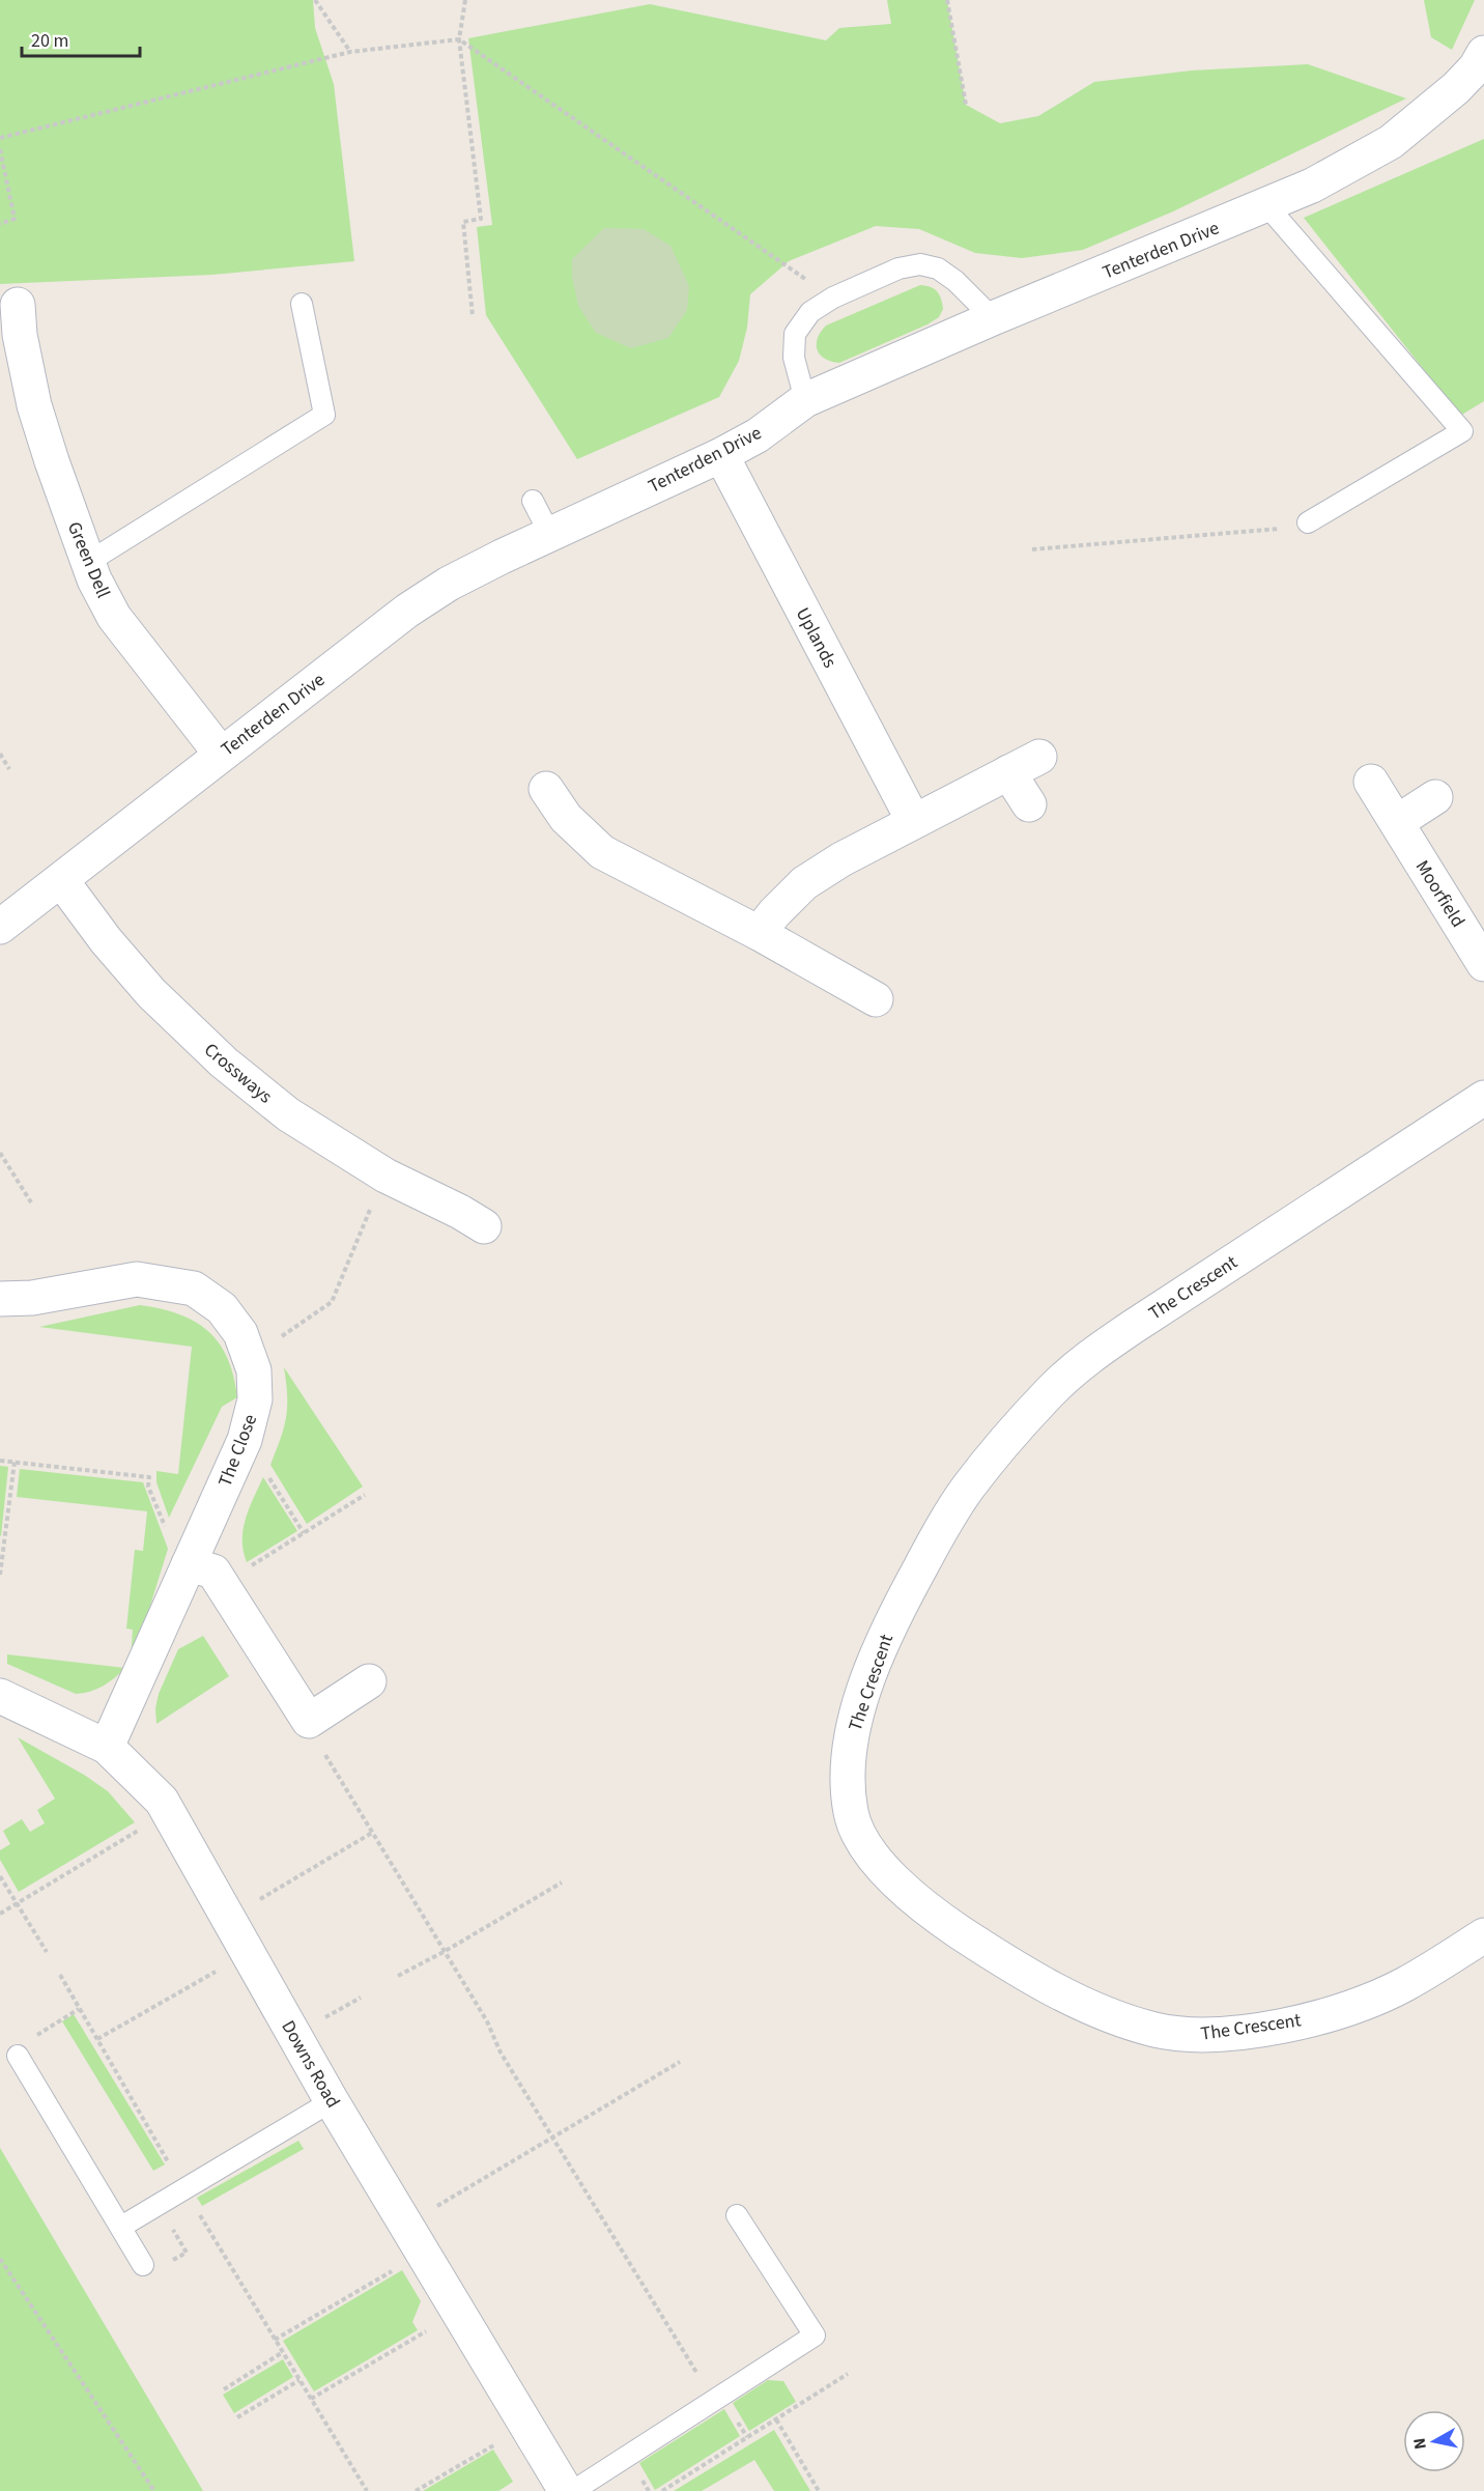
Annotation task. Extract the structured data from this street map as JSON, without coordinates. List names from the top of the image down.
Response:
{
  "streets": {
    "street": [
      "Tenterden Drive",
      "Green Dell",
      "Uplands",
      "Moorfield",
      "Crossways",
      "The Crescent",
      "The Close",
      "Downs Road"
    ]
  },
  "crossings": [
    ["Tenterden Drive", "Green Dell"],
    ["Tenterden Drive", "Uplands"],
    ["Tenterden Drive", "Crossways"],
    ["The Close", "Downs Road"]
  ],
  "scale_bar": "20 m",
  "north": "left"
}
